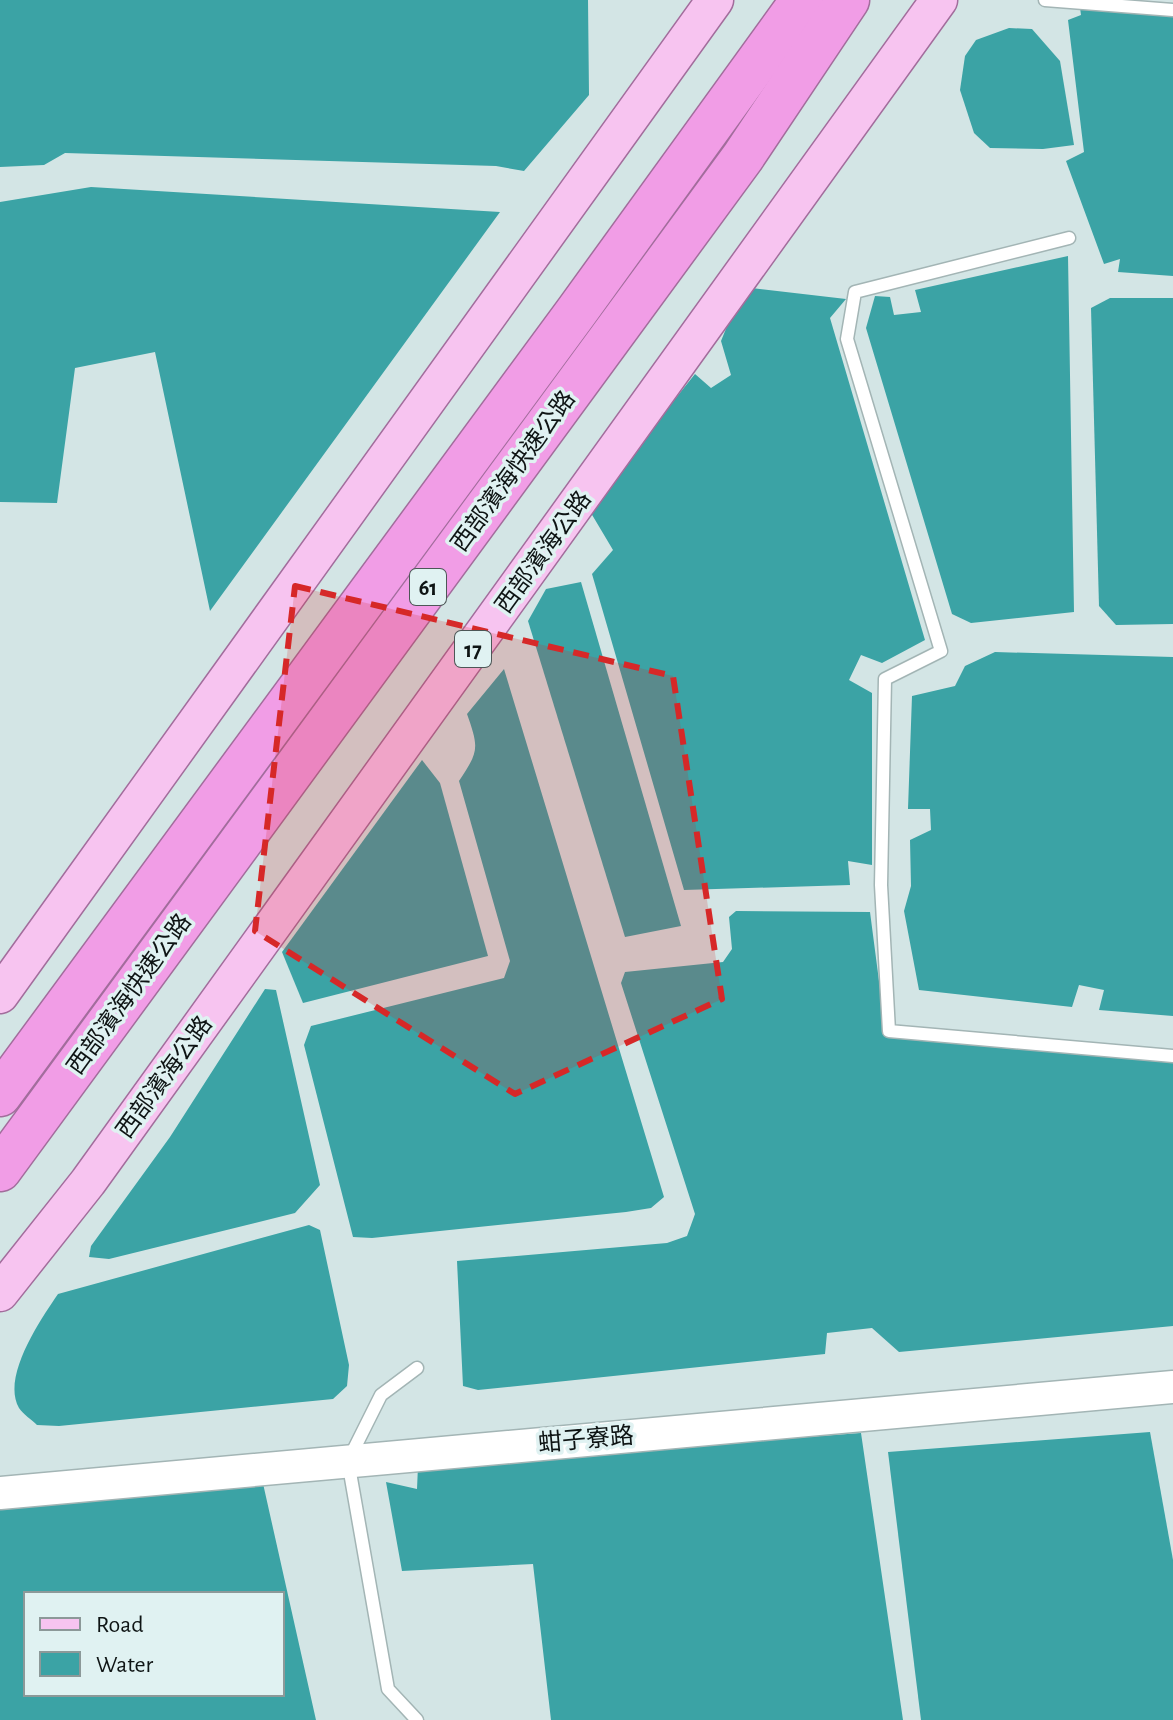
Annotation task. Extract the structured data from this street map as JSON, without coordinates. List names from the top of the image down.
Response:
{
  "streets": {
    "highway": ["西部濱海快速公路", "61"],
    "main road": ["西部濱海公路", "17"],
    "street": ["蚶子寮路"]
  },
  "legend": ["Road", "Water"]
}
